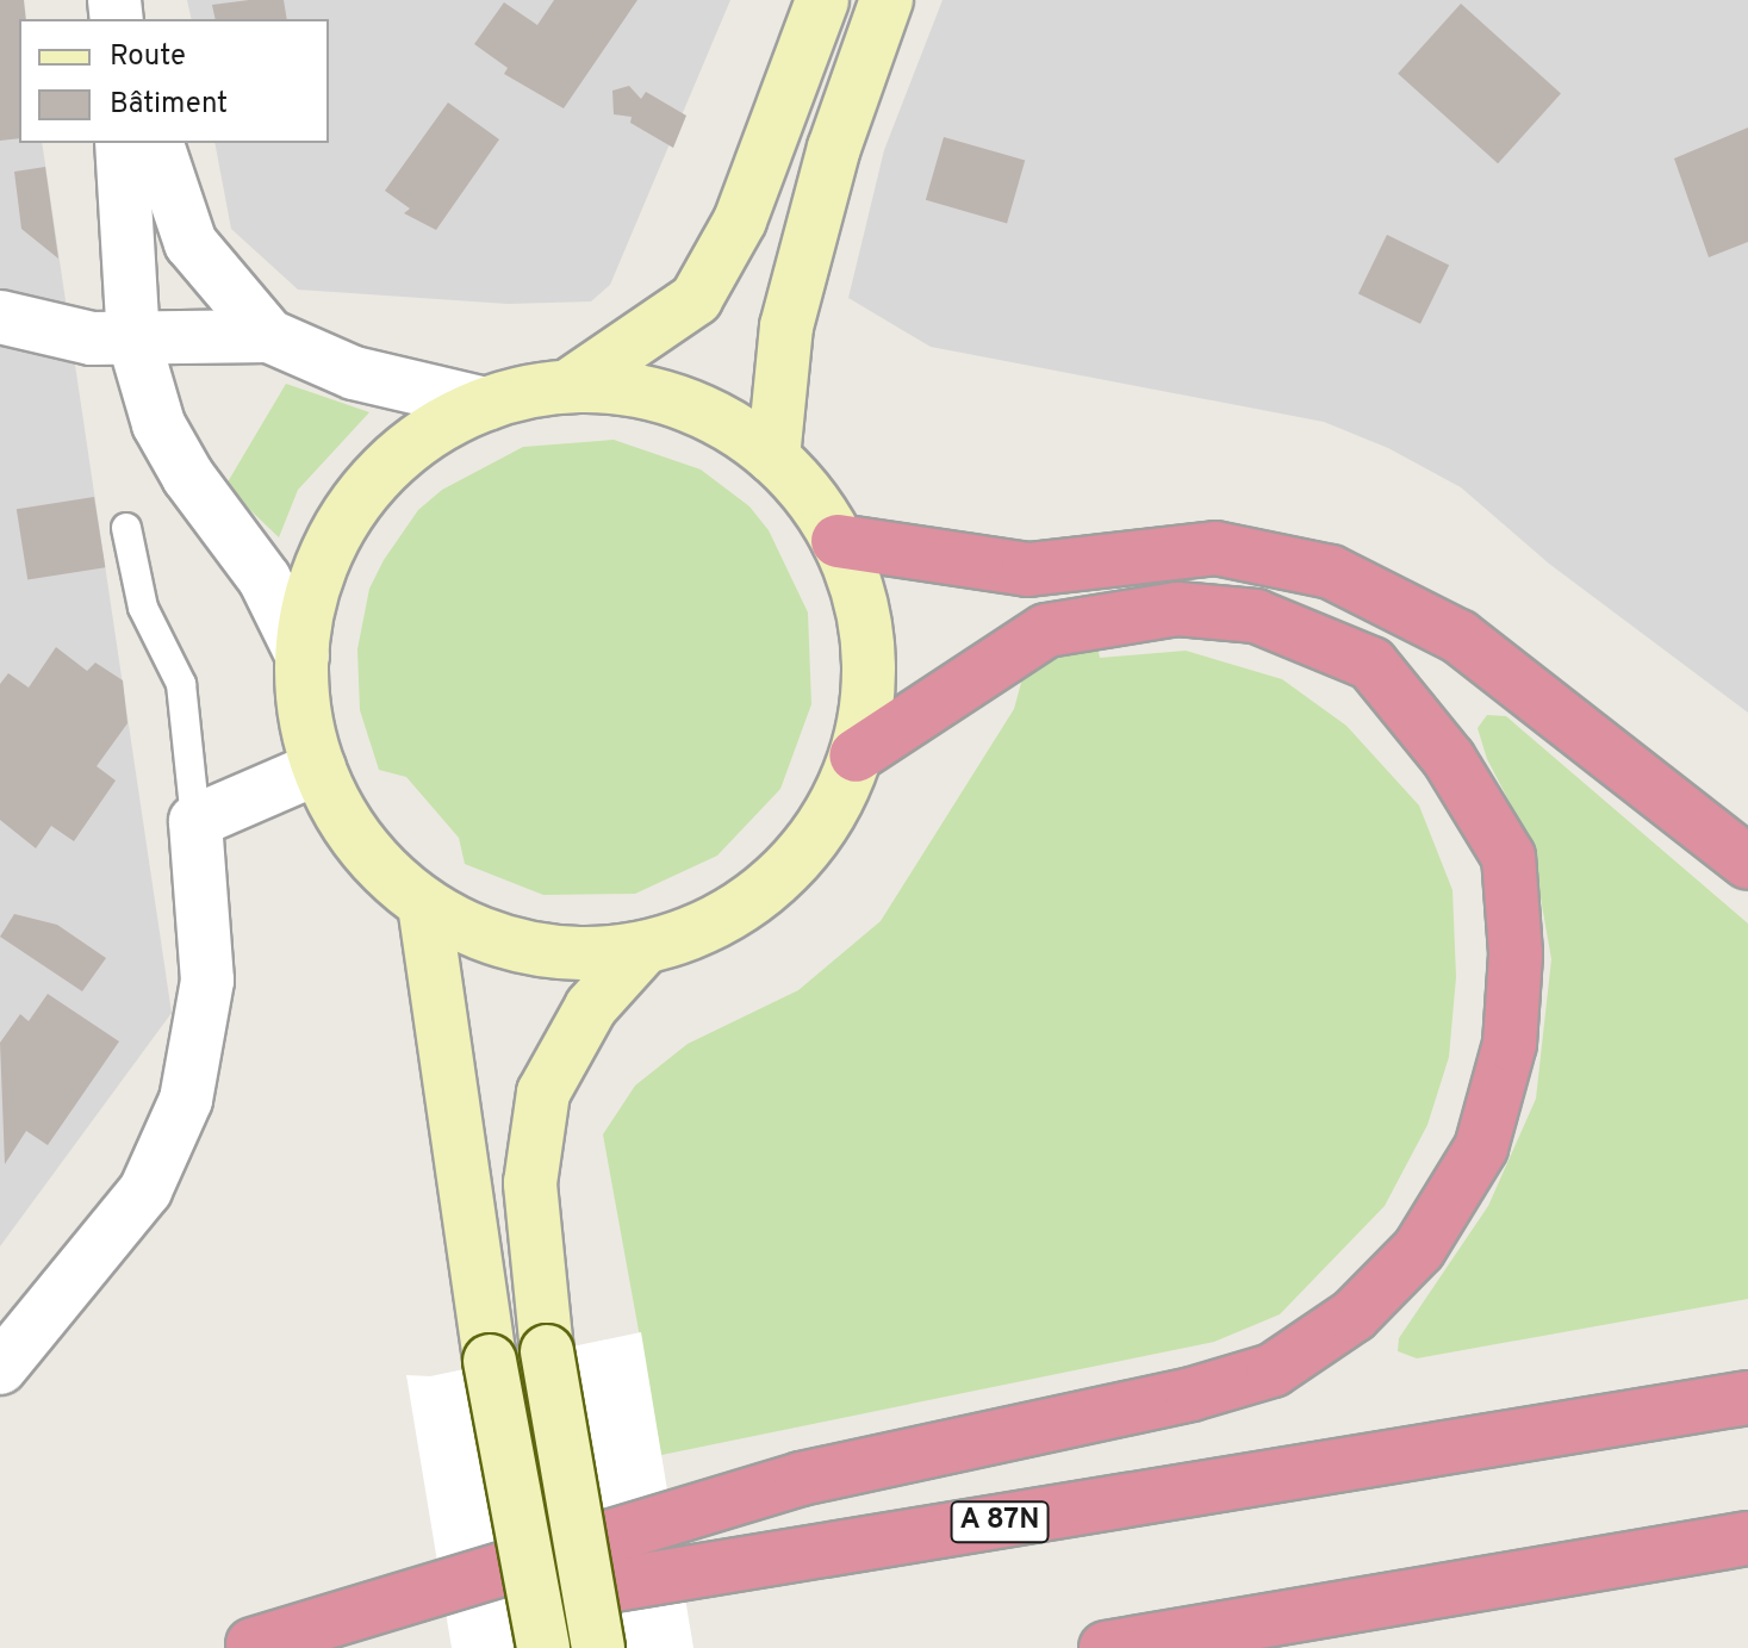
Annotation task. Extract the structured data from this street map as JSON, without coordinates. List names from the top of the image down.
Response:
{
  "streets": {
    "highway": ["A 87N"]
  },
  "legend": ["Route", "Bâtiment"]
}
